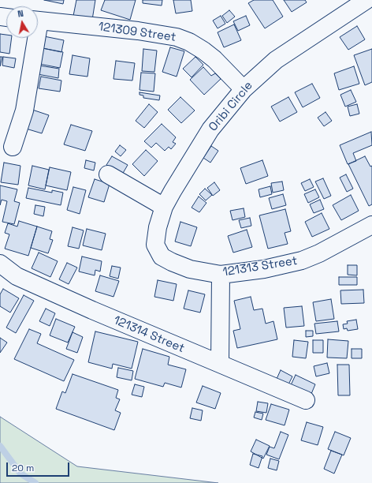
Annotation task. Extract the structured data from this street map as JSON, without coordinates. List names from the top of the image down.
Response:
{
  "streets": {
    "street": [
      "121309 Street",
      "Oribi Circle",
      "121313 Street",
      "121314 Street"
    ]
  },
  "crossings": [
    ["121309 Street", "Oribi Circle"],
    ["Oribi Circle", "121313 Street"]
  ],
  "scale_bar": "20 m",
  "north": "top"
}
